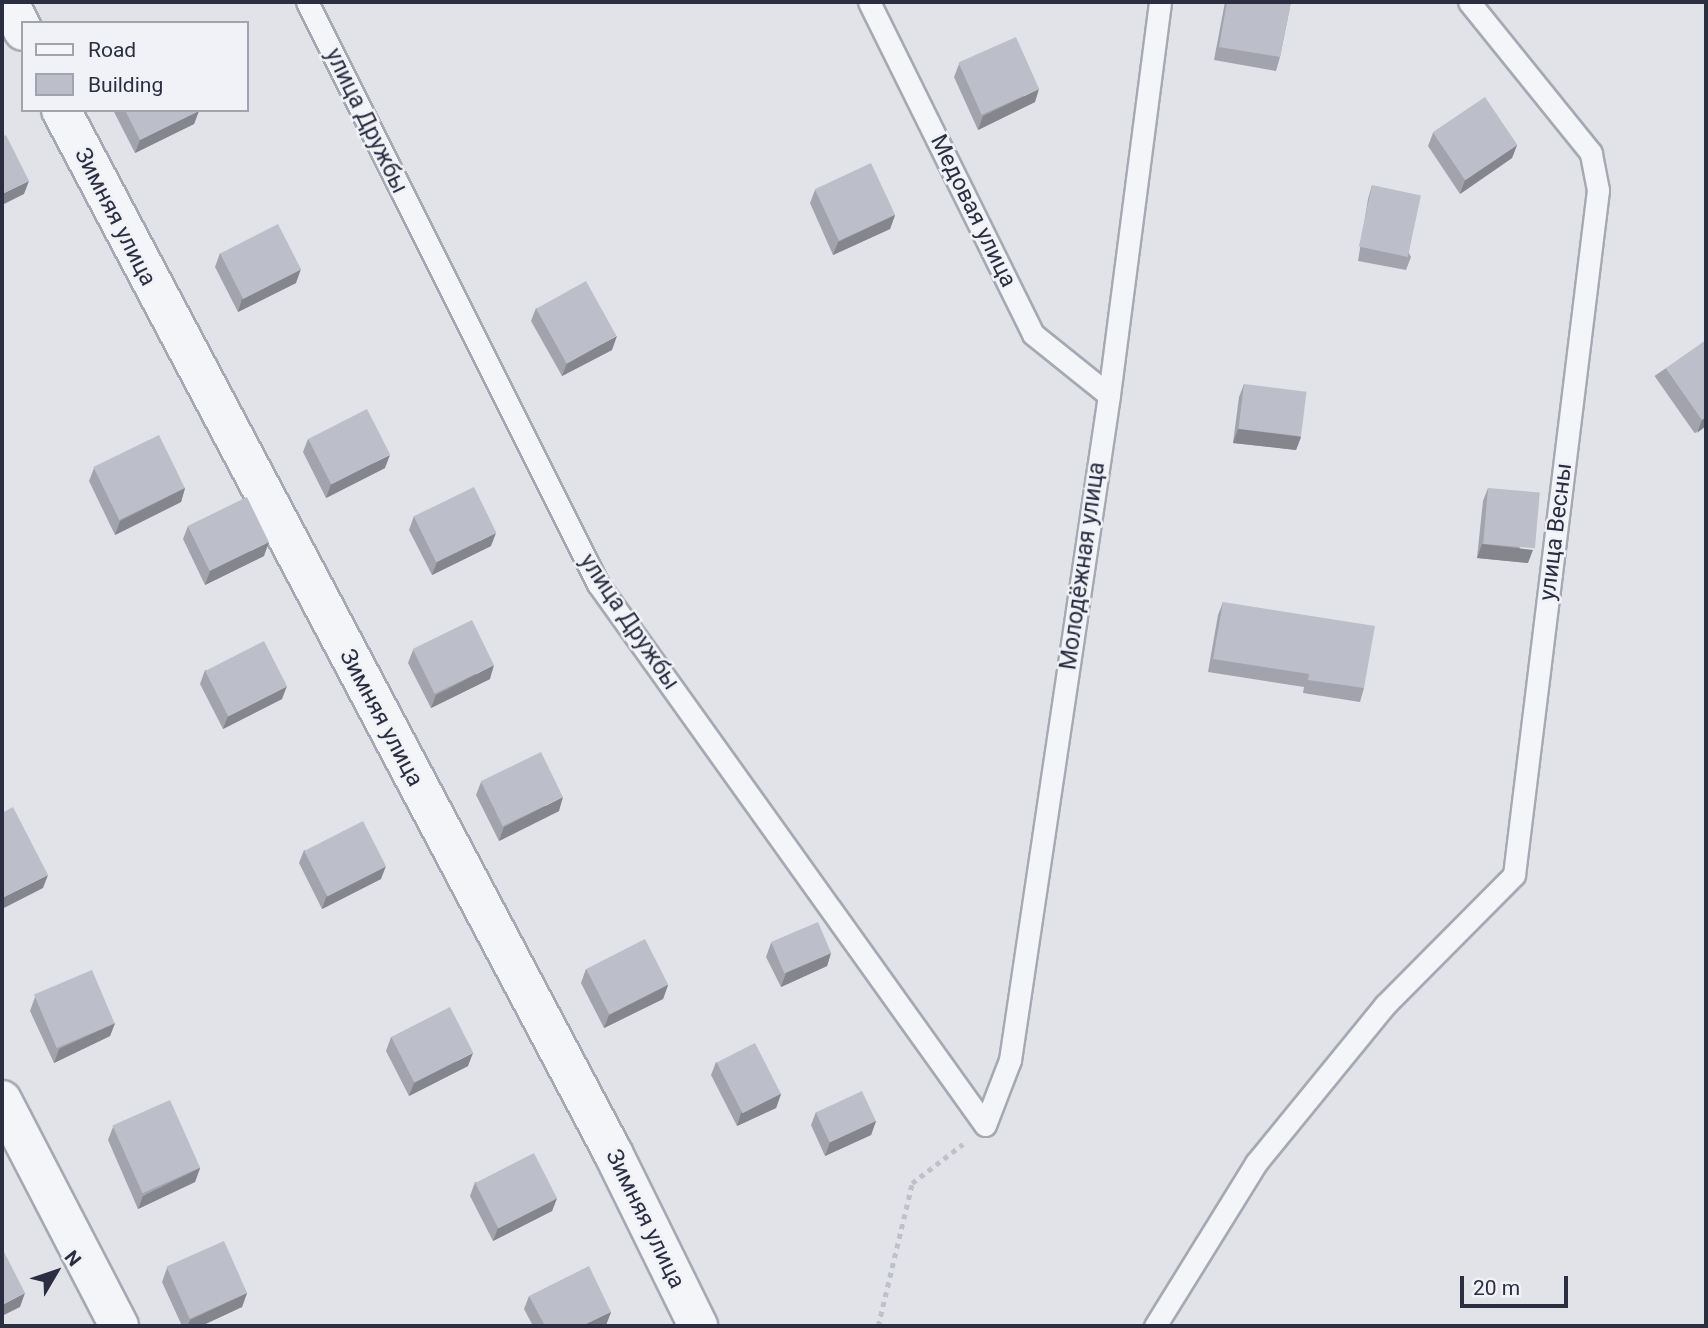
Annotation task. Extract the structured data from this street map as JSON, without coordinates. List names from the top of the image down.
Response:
{
  "streets": {
    "street": ["Зимняя улица"],
    "lane": [
      "улица Дружбы",
      "Медовая улица",
      "улица Весны",
      "Молодёжная улица"
    ]
  },
  "crossings": [
    ["улица Дружбы", "Молодёжная улица"],
    ["Медовая улица", "Молодёжная улица"]
  ],
  "legend": ["Road", "Building"],
  "scale_bar": "20 m",
  "north": "top right"
}
